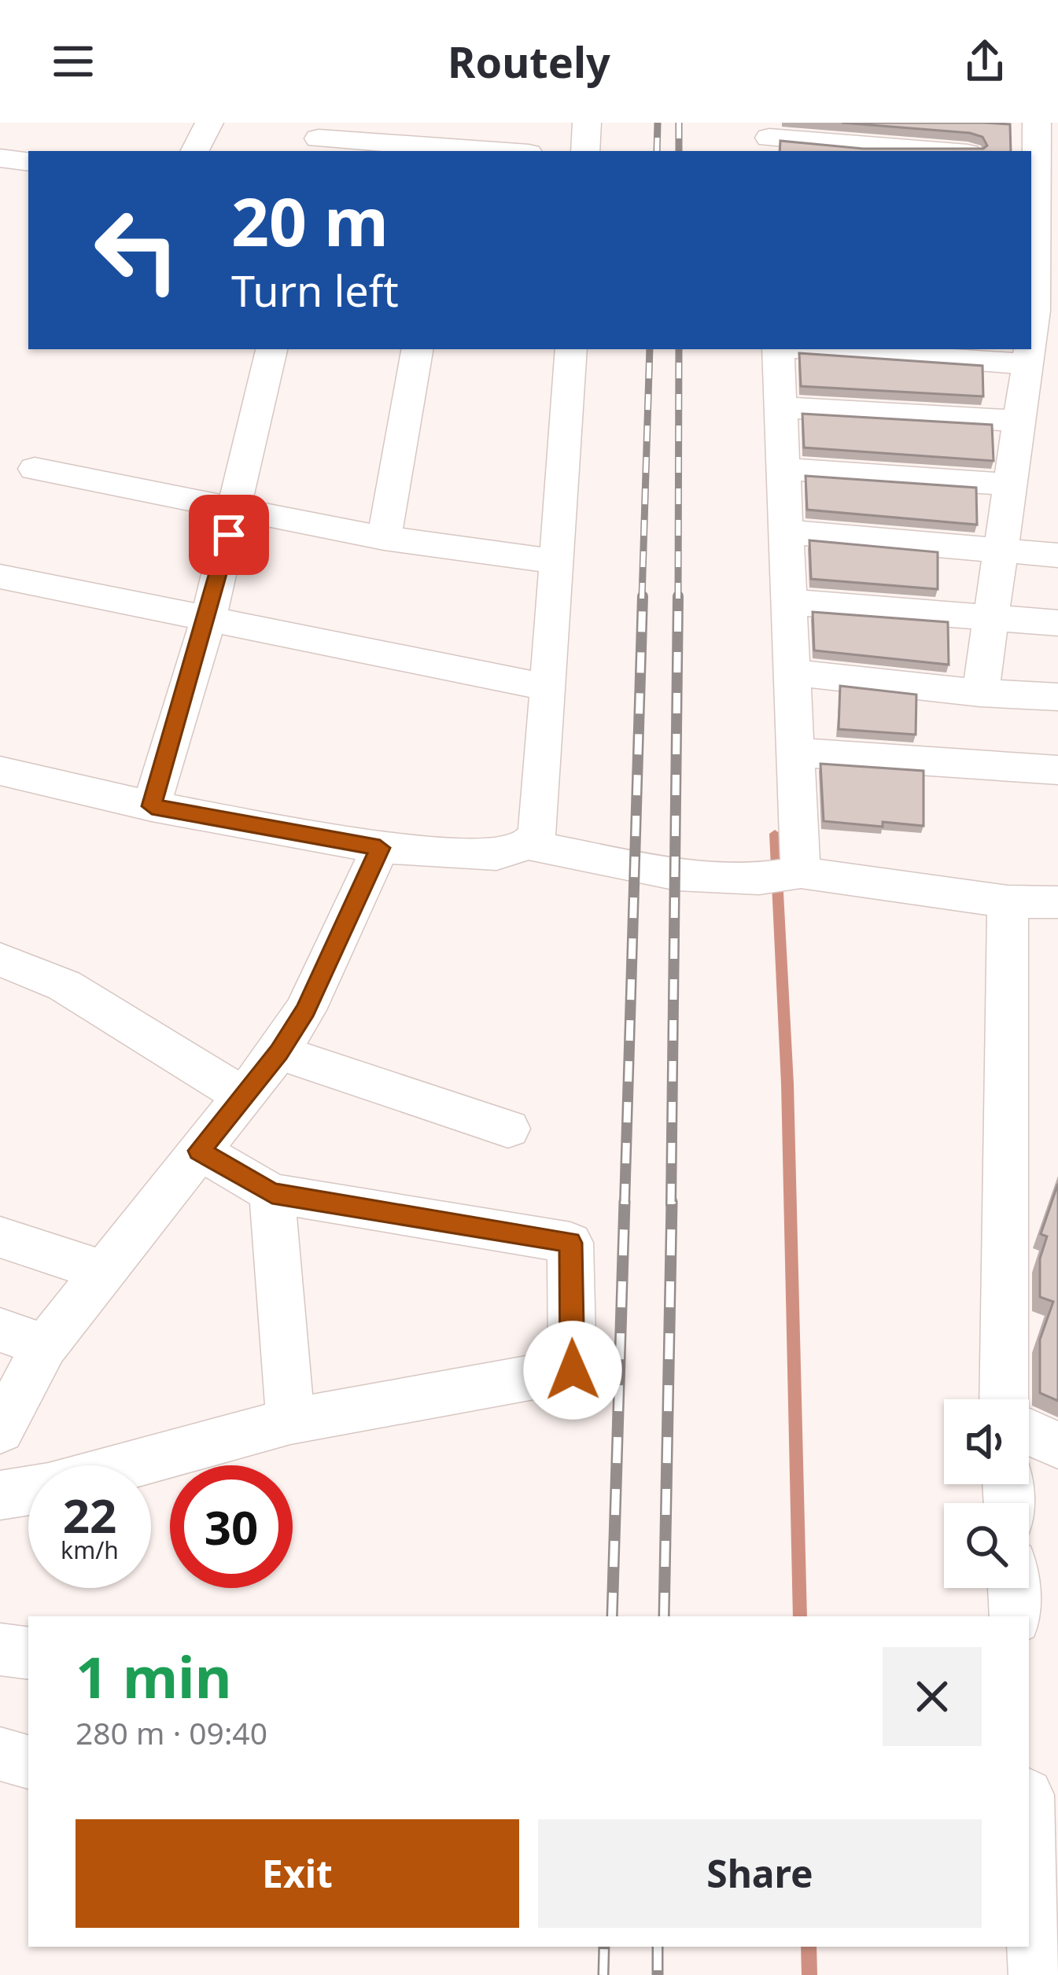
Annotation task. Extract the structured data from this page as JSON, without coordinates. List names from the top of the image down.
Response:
{
  "page": {
    "header": "Routely",
    "turn": ["20 m", "Turn left"],
    "speed": "22 km/h",
    "limit": "30",
    "heading": ["1 min", "280 m · 09:40"],
    "buttons": ["Exit", "Share"]
  }
}
